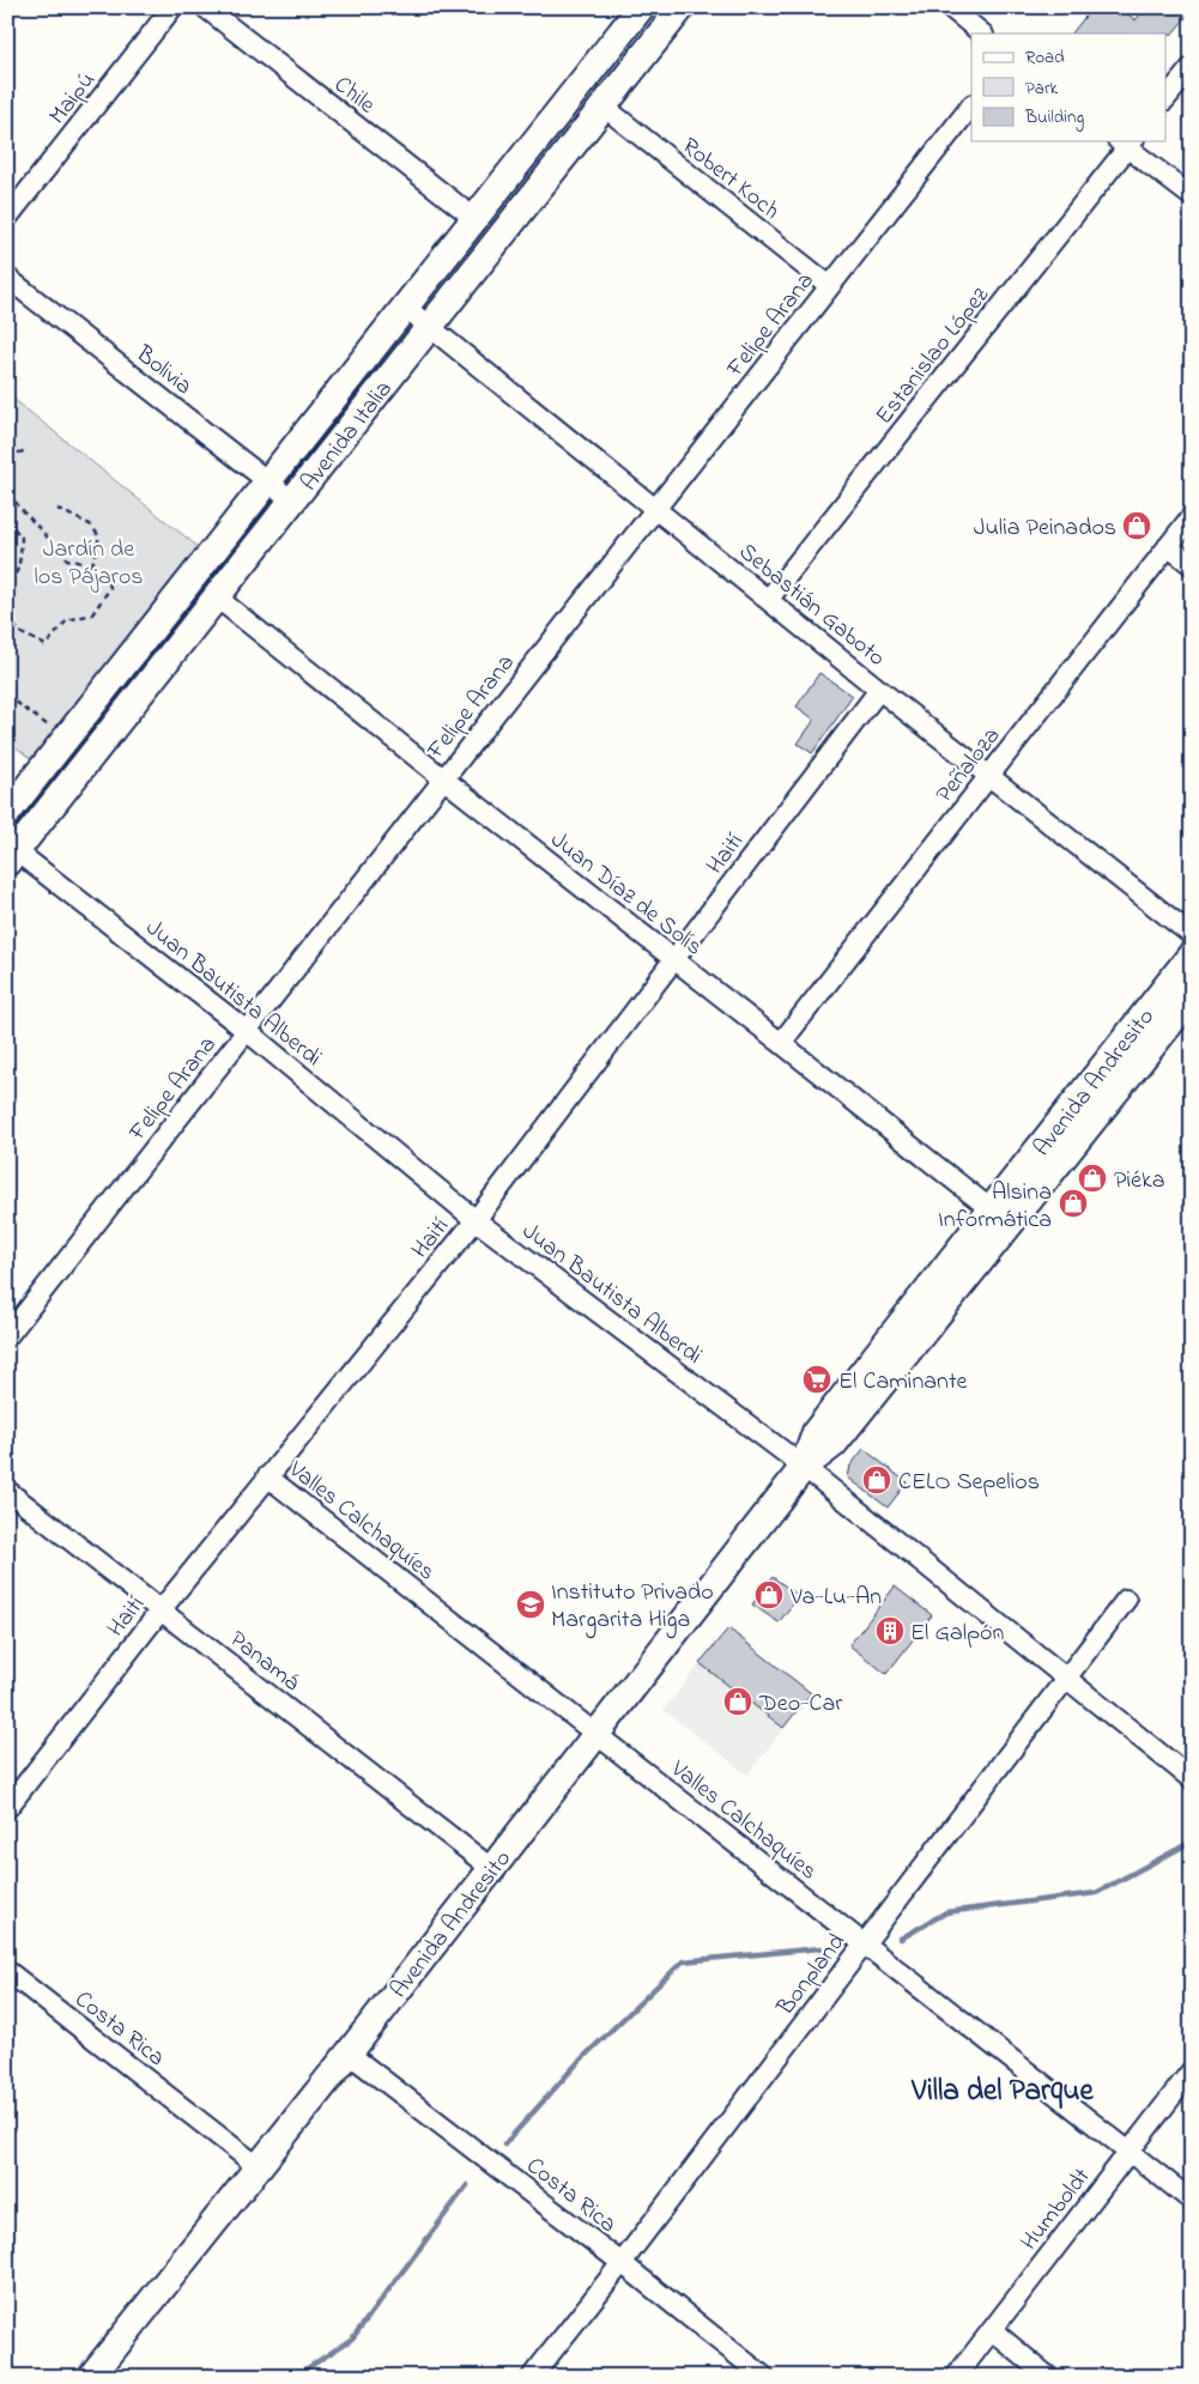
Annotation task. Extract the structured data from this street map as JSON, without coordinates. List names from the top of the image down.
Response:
{
  "streets": {
    "main road": ["Avenida Italia", "Avenida Andresito"],
    "street": [
      "Chile",
      "Maipú",
      "Robert Koch",
      "Felipe Arana",
      "Estanislao López",
      "Bolivia",
      "Sebastián Gaboto",
      "Peñaloza",
      "Haití",
      "Juan Díaz de Solís",
      "Juan Bautista Alberdi",
      "Valles Calchaquíes",
      "Panamá",
      "Bonpland",
      "Costa Rica",
      "Humboldt"
    ]
  },
  "crossings": [
    ["Chile", "Avenida Italia"],
    ["Robert Koch", "Felipe Arana"],
    ["Robert Koch", "Avenida Italia"],
    ["Felipe Arana", "Sebastián Gaboto"],
    ["Felipe Arana", "Juan Díaz de Solís"],
    ["Felipe Arana", "Juan Bautista Alberdi"],
    ["Estanislao López", "Sebastián Gaboto"],
    ["Bolivia", "Avenida Italia"],
    ["Avenida Italia", "Sebastián Gaboto"],
    ["Avenida Italia", "Juan Díaz de Solís"],
    ["Avenida Italia", "Juan Bautista Alberdi"],
    ["Sebastián Gaboto", "Peñaloza"],
    ["Sebastián Gaboto", "Haití"],
    ["Peñaloza", "Juan Díaz de Solís"],
    ["Haití", "Juan Díaz de Solís"],
    ["Haití", "Juan Bautista Alberdi"],
    ["Haití", "Valles Calchaquíes"],
    ["Haití", "Panamá"],
    ["Juan Díaz de Solís", "Avenida Andresito"],
    ["Juan Bautista Alberdi", "Avenida Andresito"],
    ["Juan Bautista Alberdi", "Bonpland"],
    ["Avenida Andresito", "Valles Calchaquíes"],
    ["Avenida Andresito", "Panamá"],
    ["Avenida Andresito", "Costa Rica"],
    ["Valles Calchaquíes", "Bonpland"],
    ["Valles Calchaquíes", "Humboldt"],
    ["Bonpland", "Costa Rica"]
  ],
  "districts": ["Villa del Parque"],
  "parks": ["Jardín de los Pájaros"],
  "places": {
    "shop": [
      "Julia Peinados",
      "Piéka",
      "Alsina Informática",
      "CELO Sepelios",
      "Va-Lu-An",
      "Deo-Car"
    ],
    "supermarket": ["El Caminante"],
    "school or university": ["Instituto Privado Margarita Higa"],
    "building": ["El Galpón"]
  },
  "legend": ["Road", "Park", "Building"]
}
